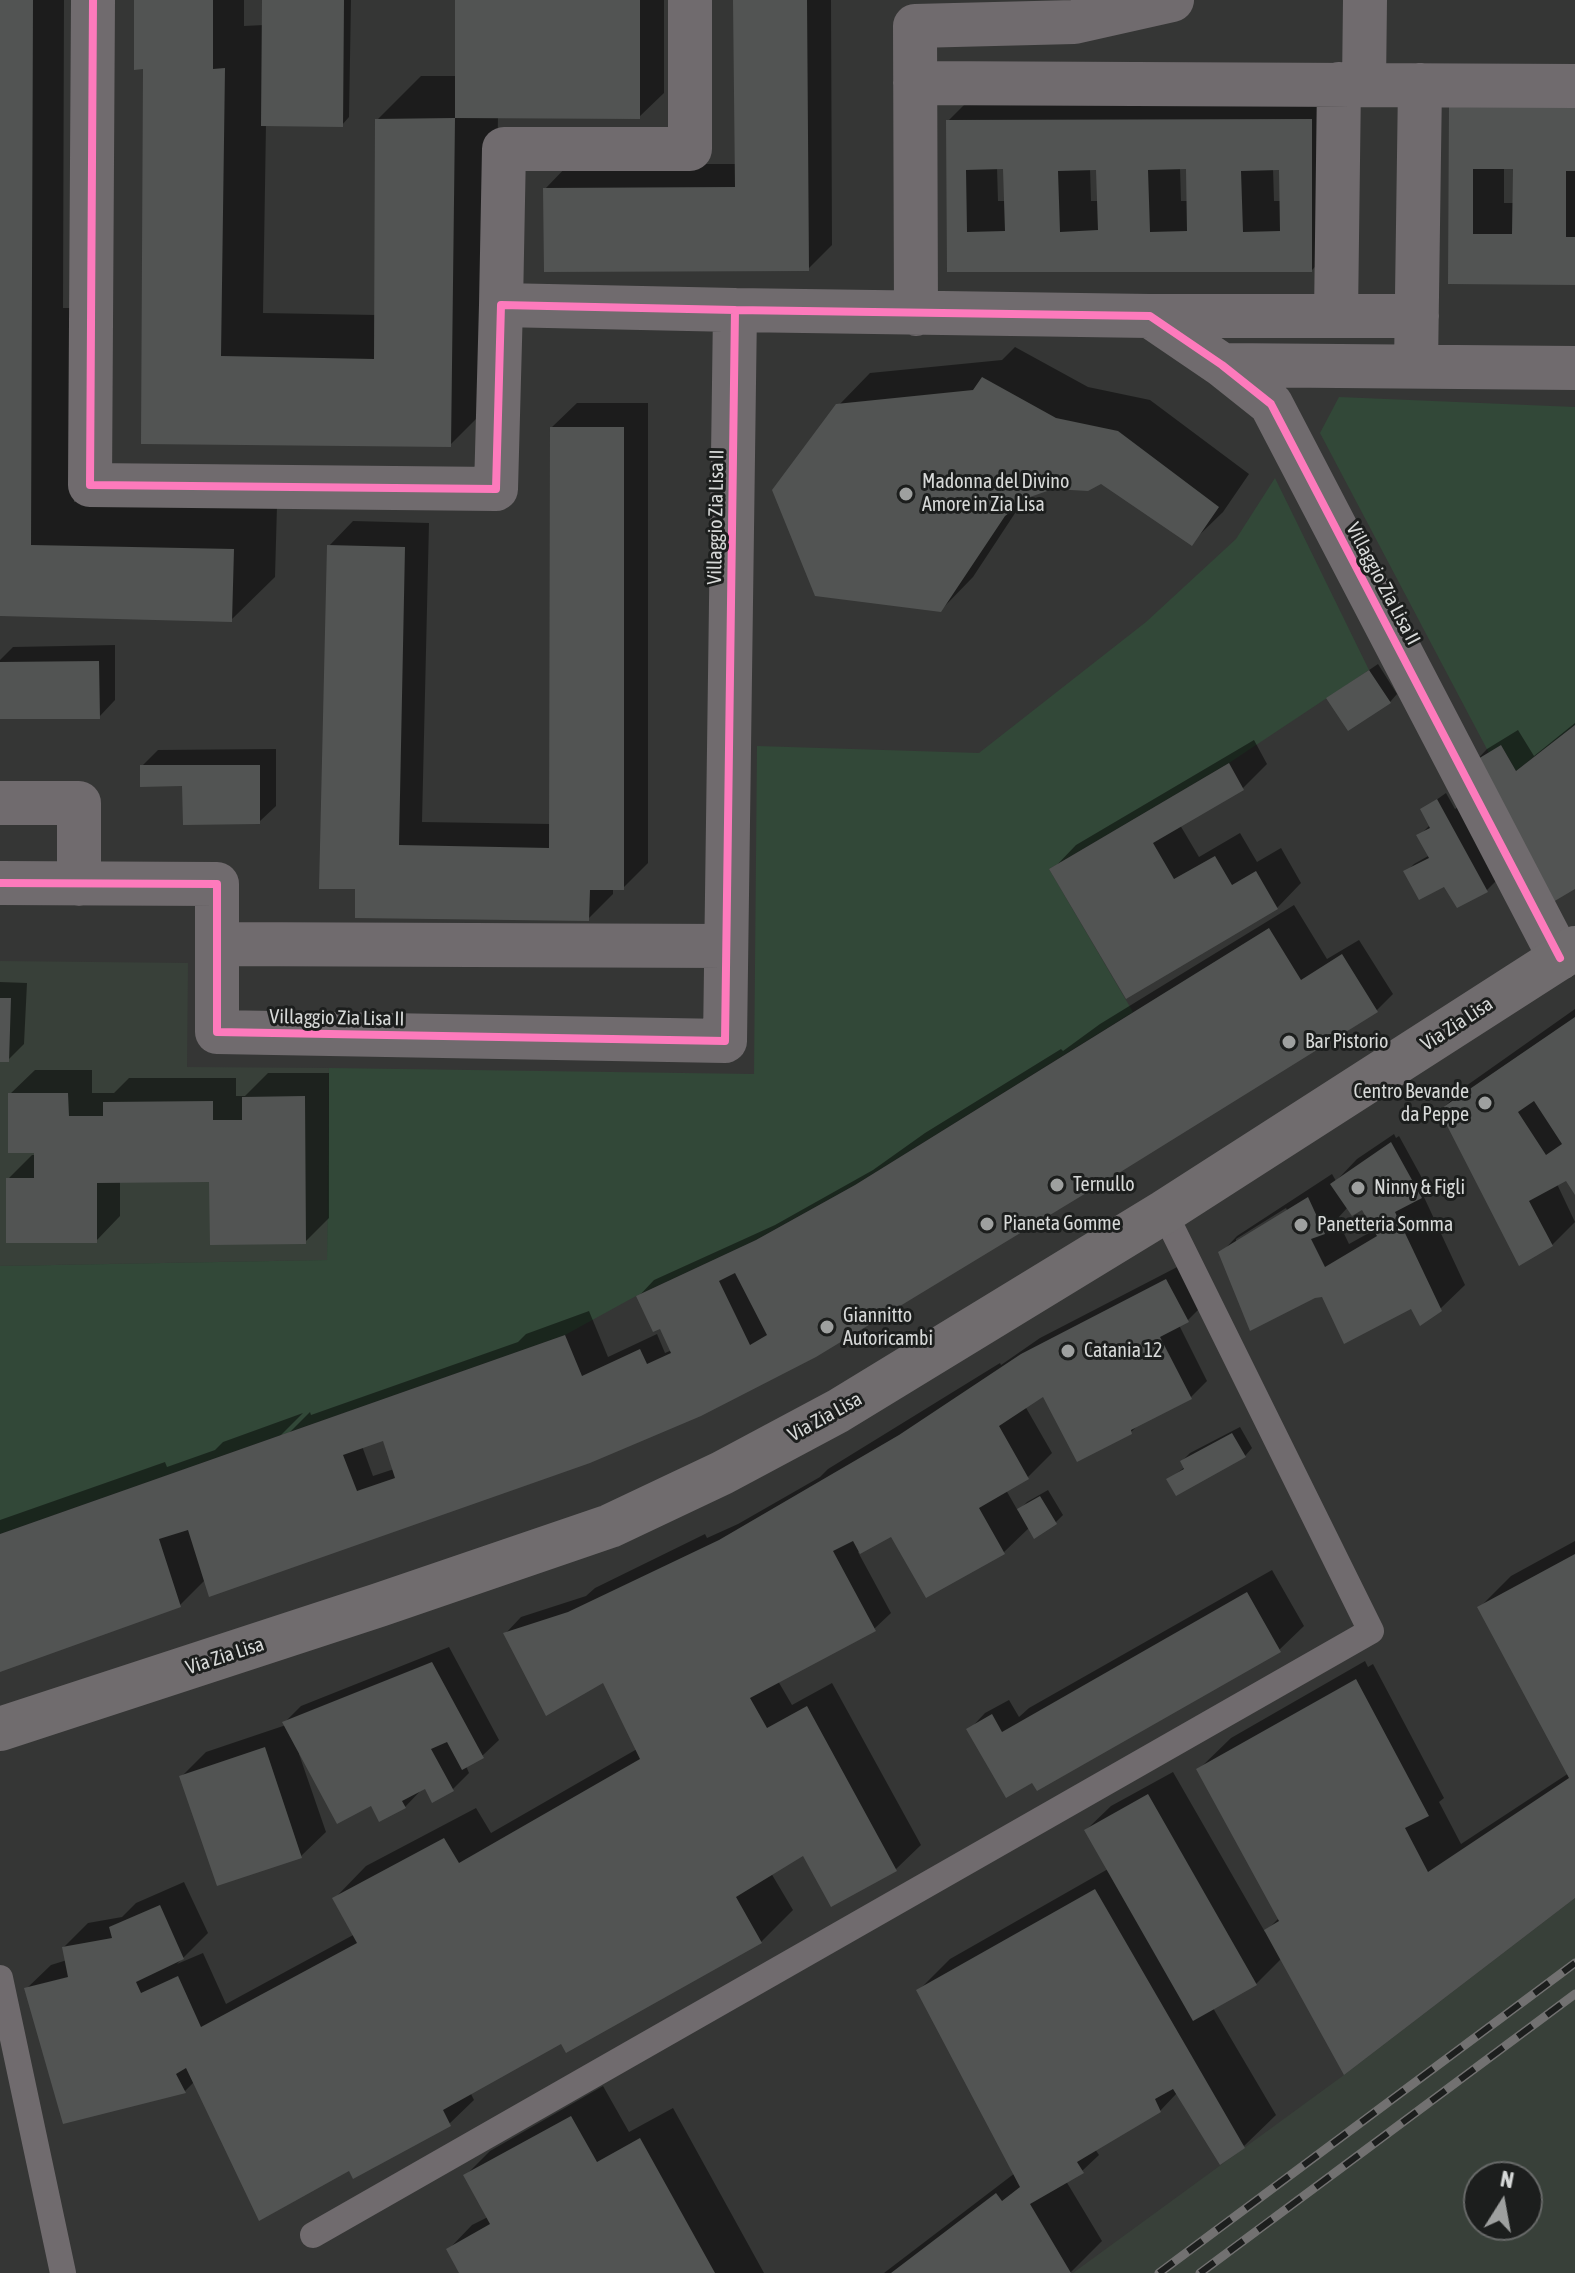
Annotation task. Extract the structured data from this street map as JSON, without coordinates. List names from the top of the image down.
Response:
{
  "streets": {
    "main road": ["Via Zia Lisa"],
    "street": ["Villaggio Zia Lisa II"]
  },
  "crossings": [
    ["Villaggio Zia Lisa II", "Via Zia Lisa"]
  ],
  "places": [
    "Madonna del Divino Amore in Zia Lisa",
    "Bar Pistorio",
    "Centro Bevande da Peppe",
    "Ternullo",
    "Ninny & Figli",
    "Pianeta Gomme",
    "Panetteria Somma",
    "Giannitto Autoricambi",
    "Catania 12"
  ],
  "north": "top"
}
